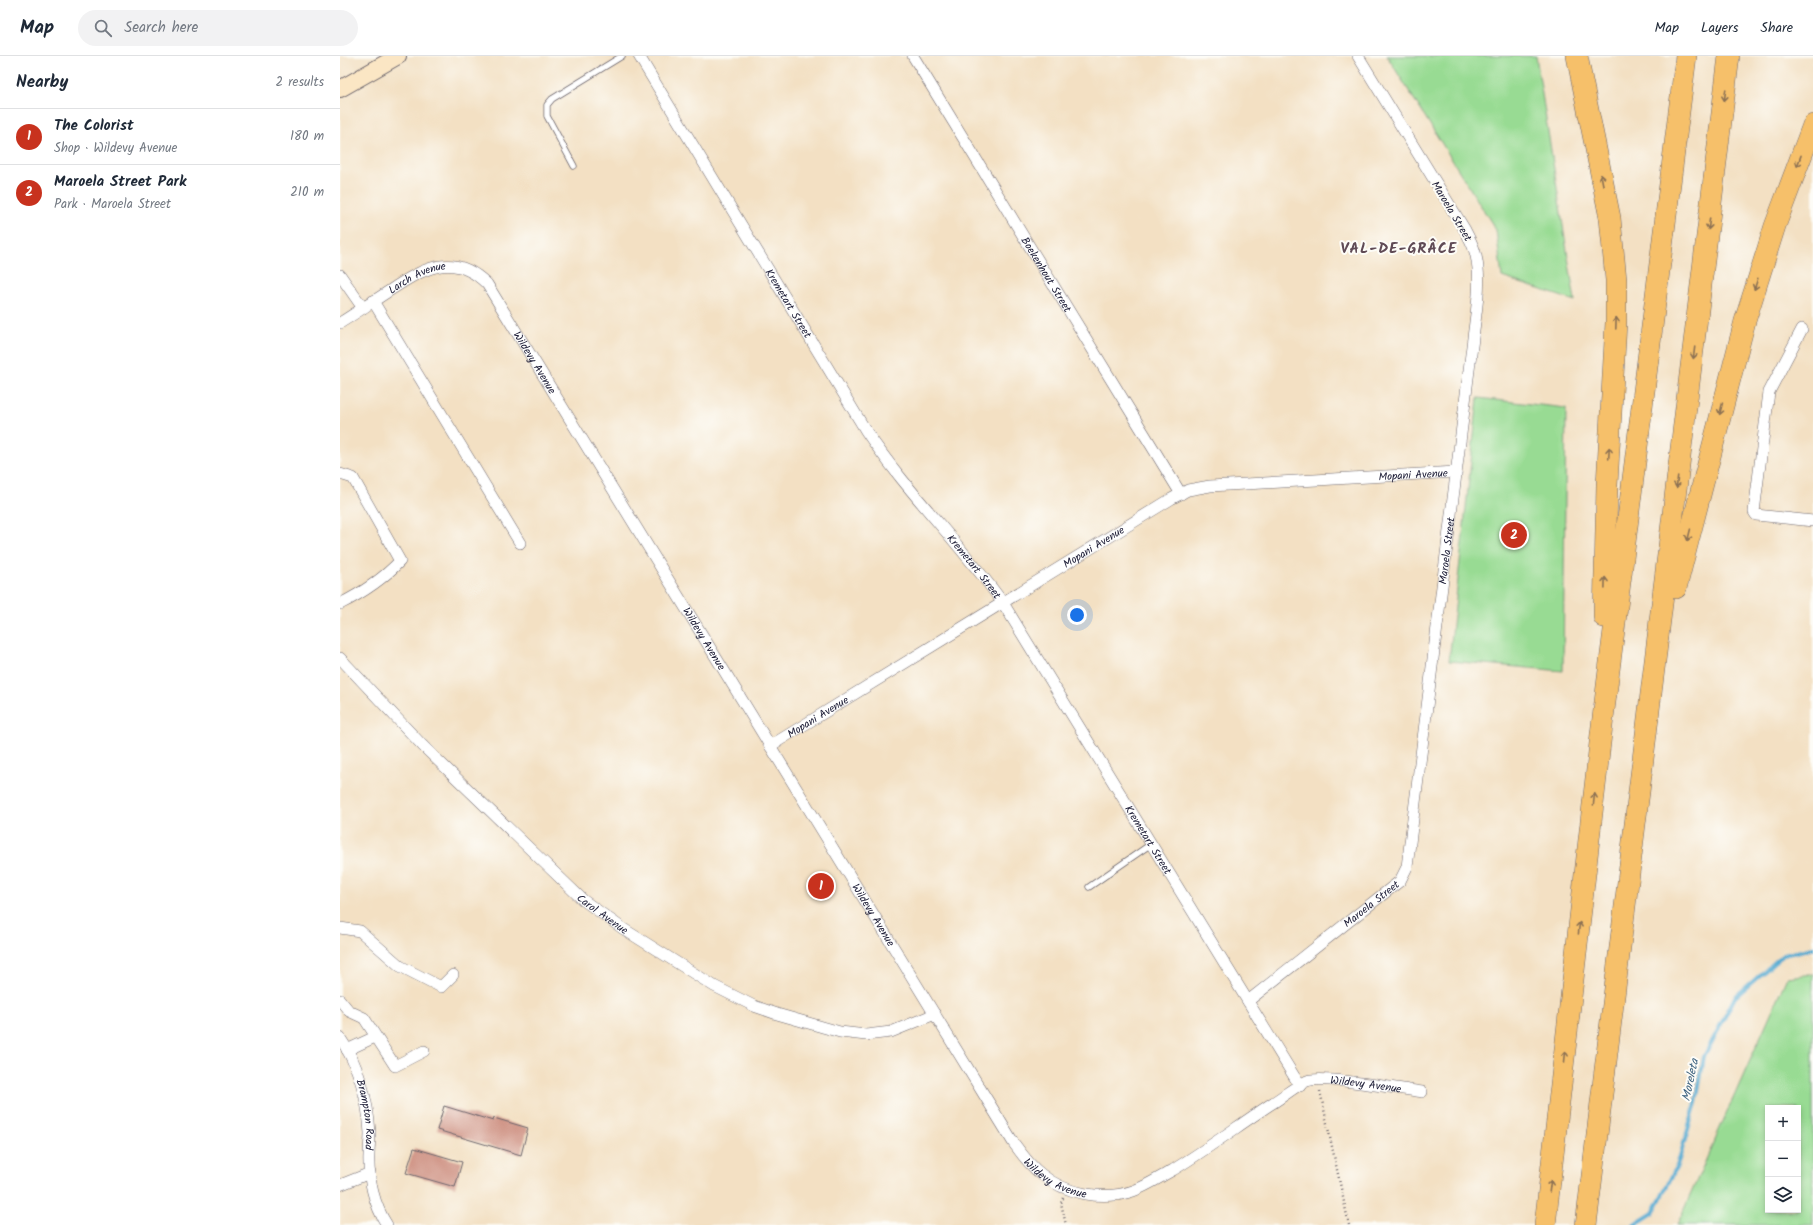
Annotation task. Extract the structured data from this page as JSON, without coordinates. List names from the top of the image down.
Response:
{
  "streets": {
    "street": [
      "Maroela Street",
      "Boekenhout Street",
      "Larch Avenue",
      "Kremetart Street",
      "Wildevy Avenue",
      "Mopani Avenue",
      "Carol Avenue",
      "Brampton Road"
    ]
  },
  "crossings": [
    ["Maroela Street", "Kremetart Street"],
    ["Maroela Street", "Mopani Avenue"],
    ["Boekenhout Street", "Mopani Avenue"],
    ["Larch Avenue", "Wildevy Avenue"],
    ["Kremetart Street", "Wildevy Avenue"],
    ["Kremetart Street", "Mopani Avenue"],
    ["Wildevy Avenue", "Mopani Avenue"],
    ["Wildevy Avenue", "Carol Avenue"]
  ],
  "districts": ["VAL-DE-GRÂCE"],
  "water": ["Moreleta"],
  "page": {
    "header": "Map",
    "search": "Search here",
    "nav": ["Map", "Layers", "Share"],
    "heading": ["Nearby", "2 results"],
    "list": [
      {
        "mark": "1",
        "name": "The Colorist",
        "note": "Shop · Wildevy Avenue",
        "value": "180 m"
      },
      {
        "mark": "2",
        "name": "Maroela Street Park",
        "note": "Park · Maroela Street",
        "value": "210 m"
      }
    ],
    "pins": ["2", "1"],
    "map_buttons": ["+", "−"]
  }
}
